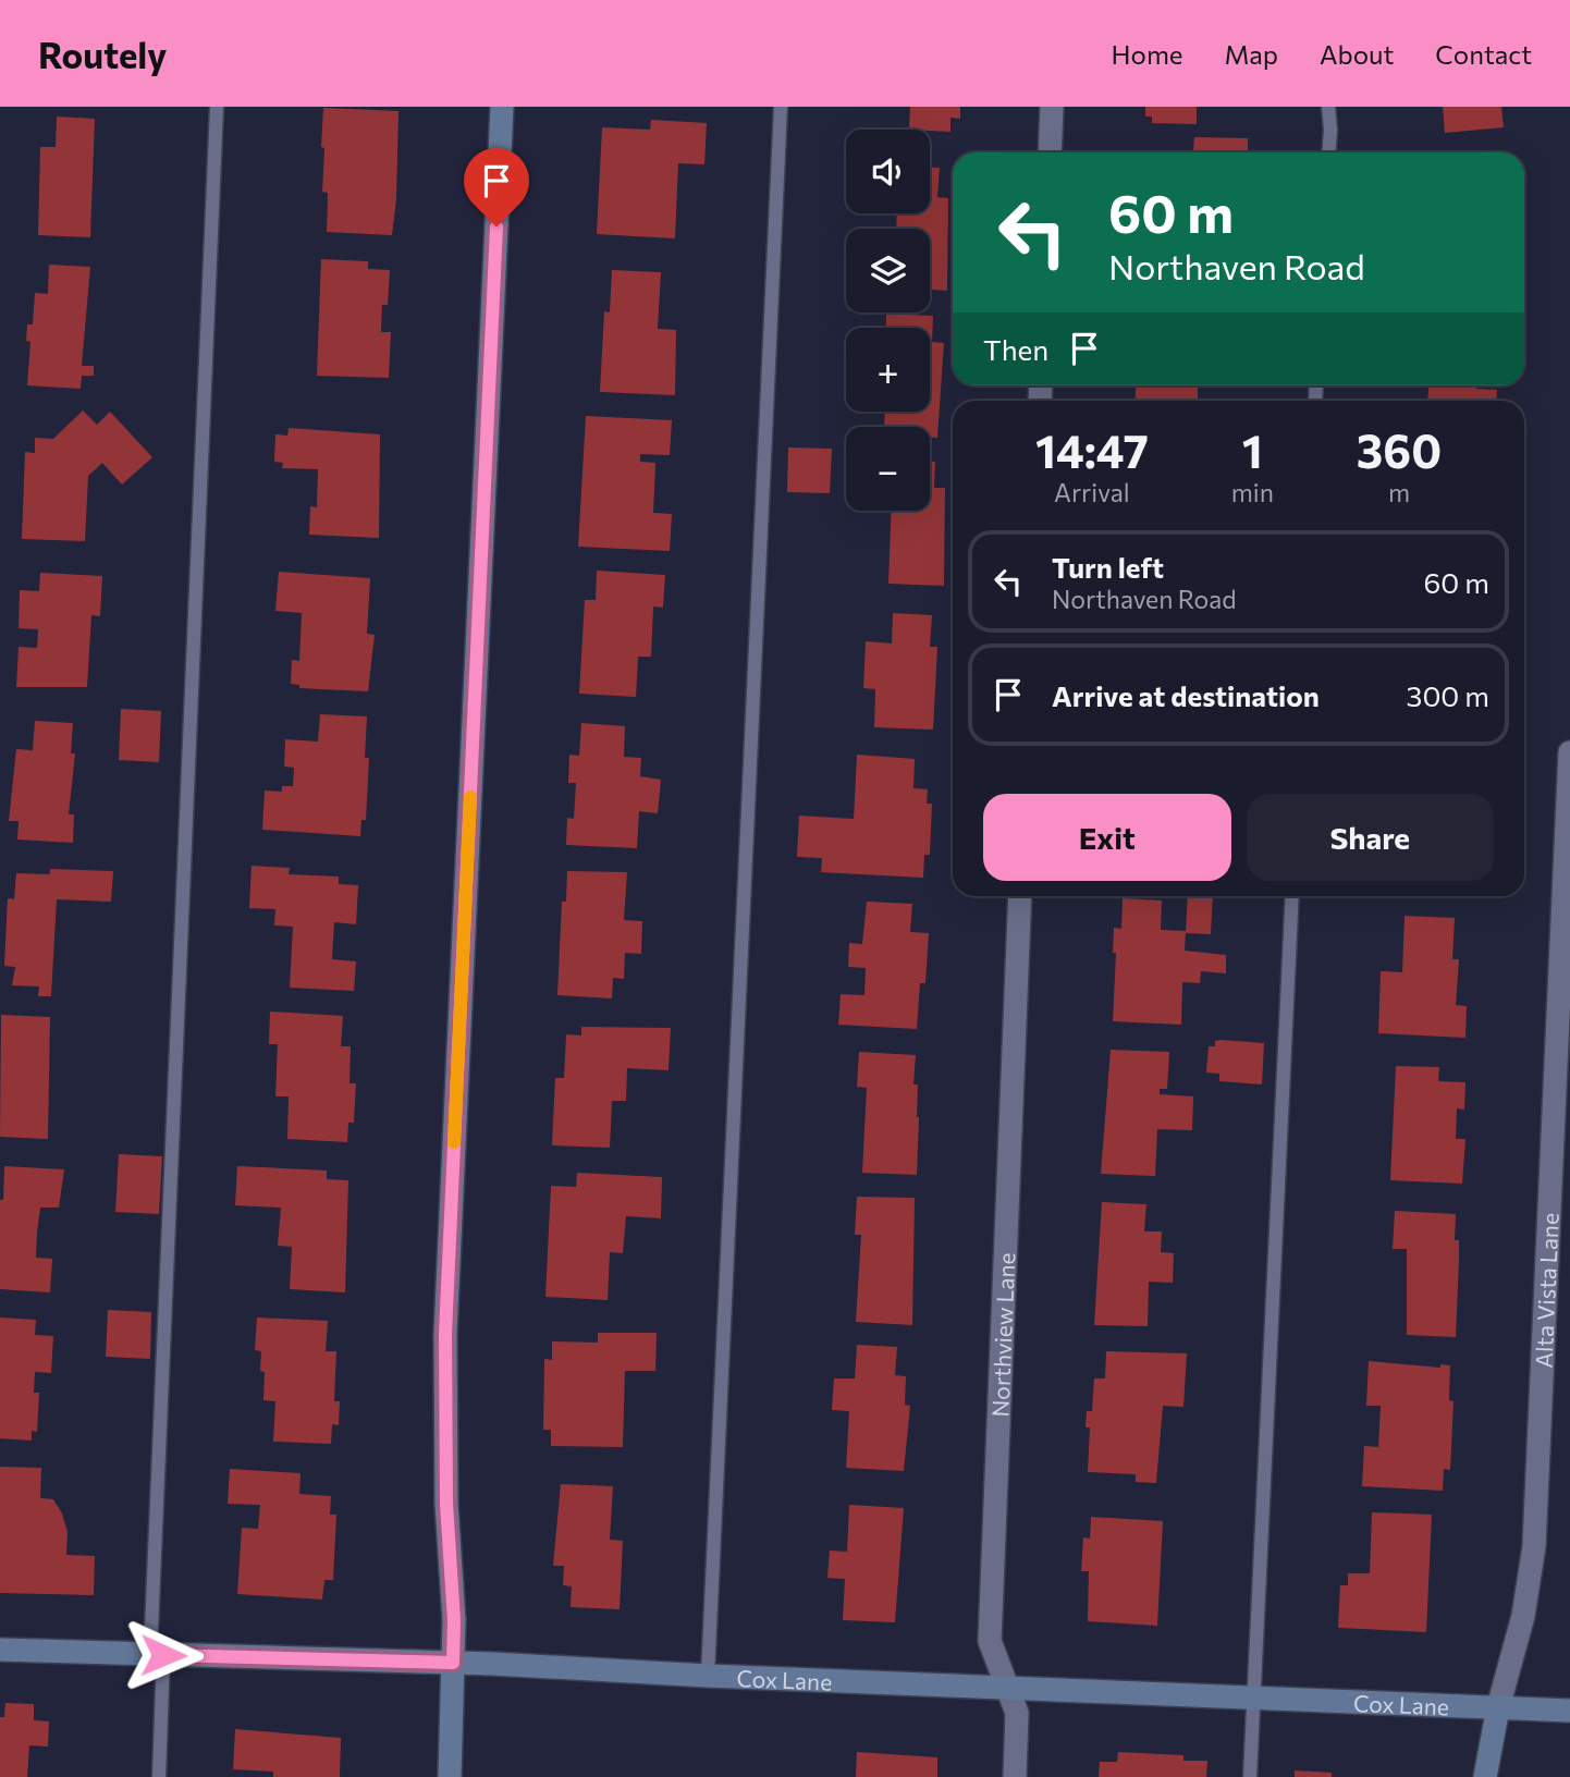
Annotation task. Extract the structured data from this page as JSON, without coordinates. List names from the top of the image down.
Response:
{
  "streets": {
    "street": ["Alta Vista Lane", "Northview Lane", "Cox Lane"]
  },
  "crossings": [
    ["Alta Vista Lane", "Cox Lane"],
    ["Northview Lane", "Cox Lane"]
  ],
  "page": {
    "header": "Routely",
    "nav": [
      "Home",
      "Map",
      "About",
      "Contact"
    ],
    "map_buttons": ["+", "−"],
    "turn": ["60 m", "Northaven Road"],
    "then": "Then",
    "eta": [
      "14:47",
      "Arrival",
      "1",
      "min",
      "360",
      "m"
    ],
    "list": [
      {
        "name": "Turn left",
        "note": "Northaven Road",
        "value": "60 m"
      },
      {
        "name": "Arrive at destination",
        "value": "300 m"
      }
    ],
    "buttons": ["Exit", "Share"]
  }
}
